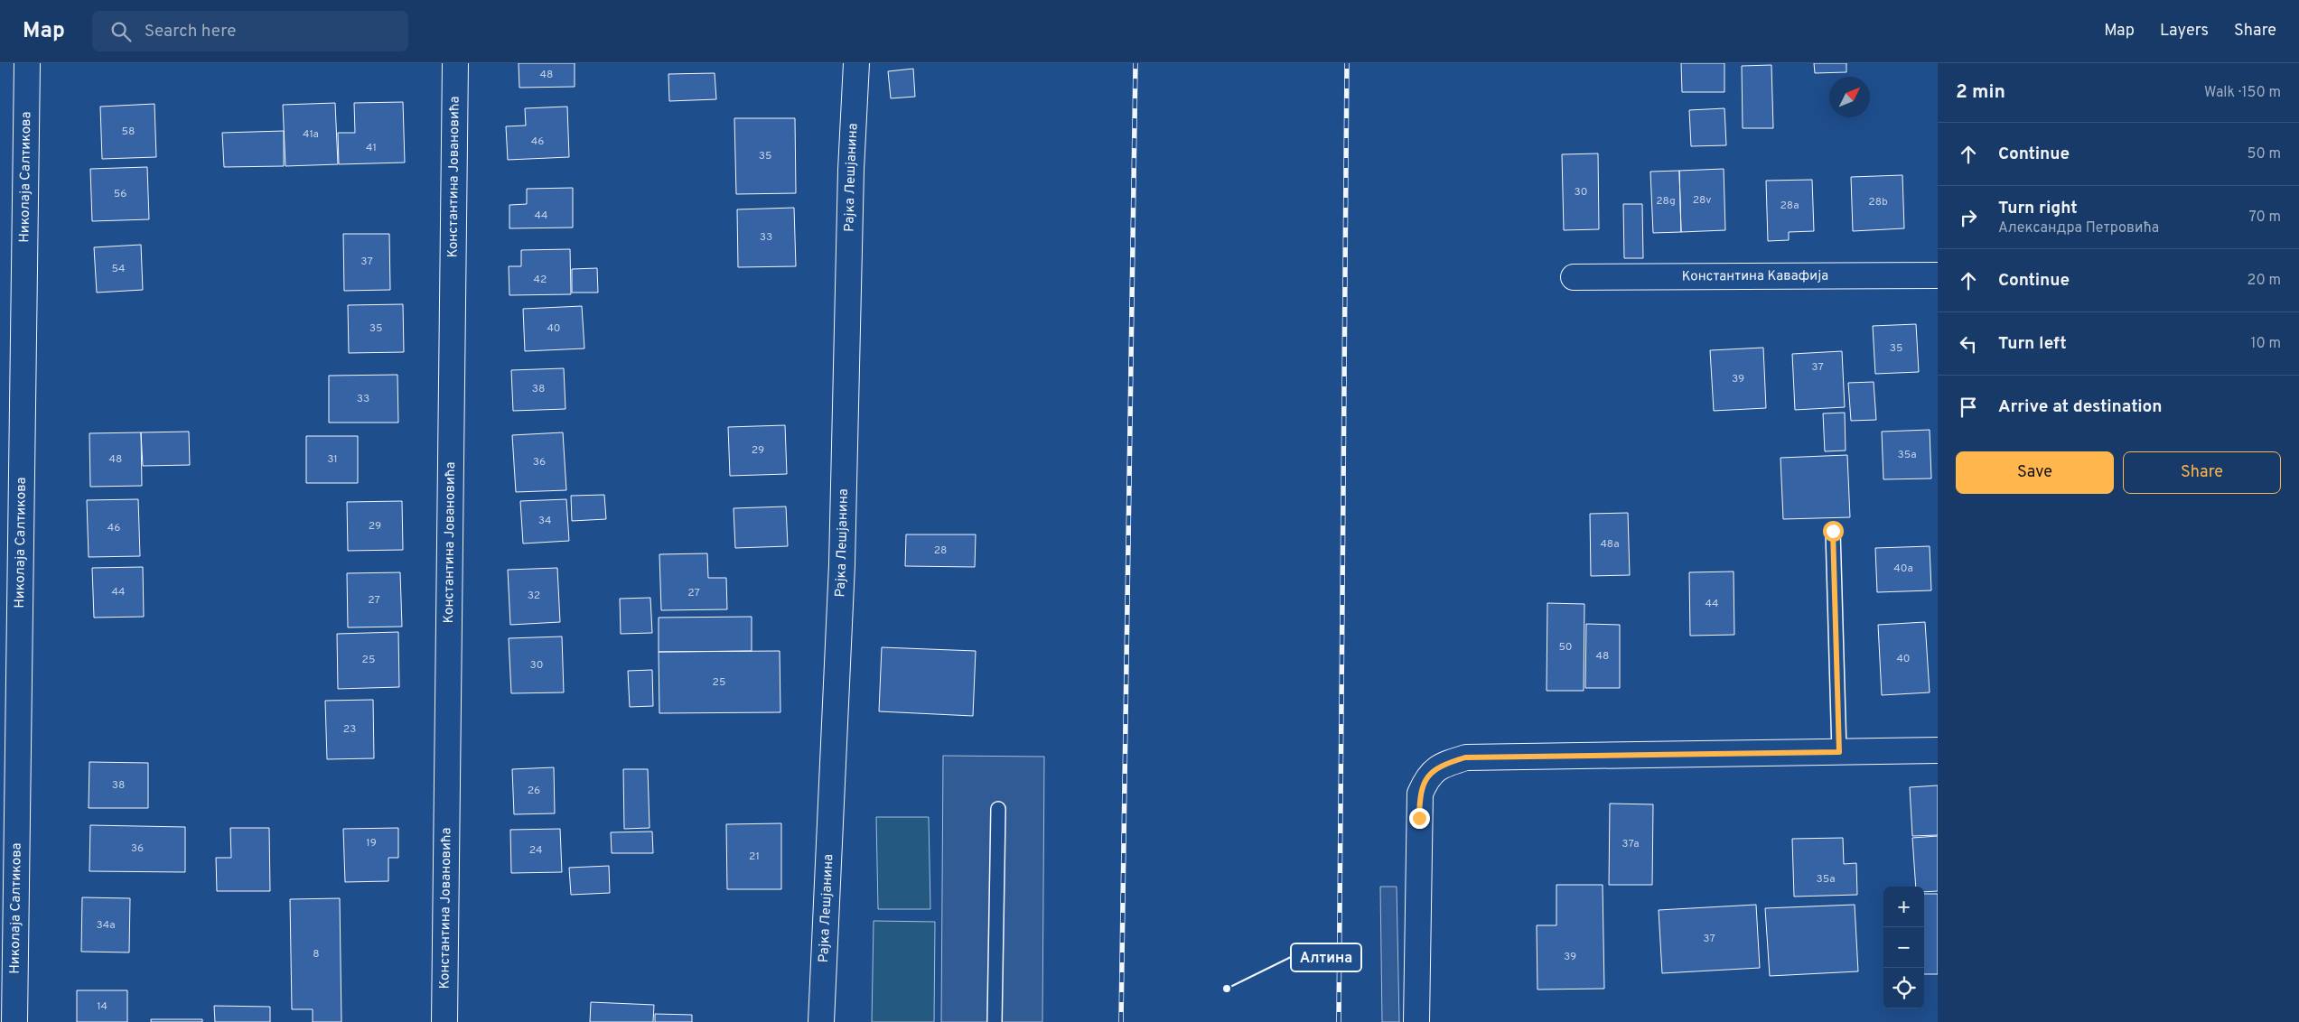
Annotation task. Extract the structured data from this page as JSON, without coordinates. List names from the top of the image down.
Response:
{
  "streets": {
    "street": [
      "Николаја Салтикова",
      "Константина Јовановића",
      "Рајка Лешјанина",
      "Константина Кавафија"
    ]
  },
  "places": ["Алтина"],
  "house_numbers": [
    "48",
    "58",
    "41a",
    "46",
    "41",
    "35",
    "30",
    "56",
    "28v",
    "28g",
    "28b",
    "28a",
    "44",
    "33",
    "37",
    "54",
    "42",
    "35",
    "40",
    "35",
    "37",
    "39",
    "38",
    "33",
    "29",
    "35a",
    "48",
    "31",
    "36",
    "34",
    "29",
    "46",
    "48a",
    "28",
    "40a",
    "44",
    "27",
    "32",
    "27",
    "44",
    "50",
    "48",
    "40",
    "25",
    "30",
    "25",
    "23",
    "38",
    "26",
    "19",
    "37a",
    "36",
    "24",
    "21",
    "35a",
    "34a",
    "37",
    "8",
    "39",
    "14"
  ],
  "north": "top right",
  "page": {
    "header": "Map",
    "search": "Search here",
    "nav": ["Map", "Layers", "Share"],
    "heading": ["2 min", "Walk · 150 m"],
    "list": [
      ["Continue", "50 m"],
      ["Turn right", "Александра Петровића", "70 m"],
      ["Continue", "20 m"],
      ["Turn left", "10 m"],
      "Arrive at destination"
    ],
    "buttons": ["Save", "Share"],
    "map_buttons": ["+", "−"]
  }
}
